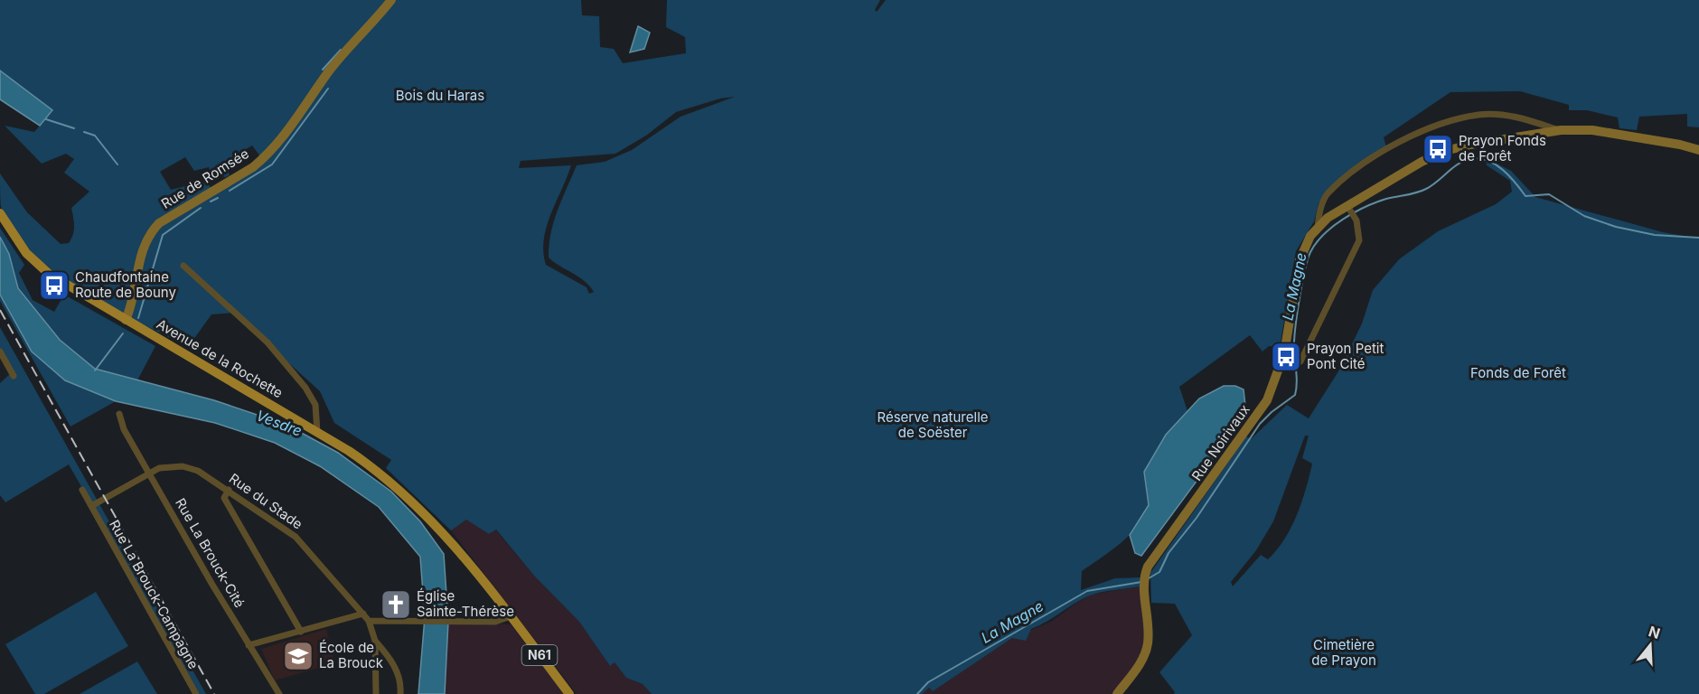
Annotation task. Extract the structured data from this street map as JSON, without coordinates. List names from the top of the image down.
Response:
{
  "streets": {
    "main road": [
      "Rue de Romsée",
      "Avenue de la Rochette",
      "Rue Noirivaux",
      "N61"
    ],
    "street": ["Rue du Stade", "Rue La Brouck-Cité", "Rue La Brouck-Campagne"]
  },
  "crossings": [
    ["Rue de Romsée", "Avenue de la Rochette"],
    ["Avenue de la Rochette", "N61"],
    ["Rue du Stade", "Rue La Brouck-Cité"]
  ],
  "water": ["La Magne", "Vesdre"],
  "parks": [
    "Bois du Haras",
    "Fonds de Forêt",
    "Réserve naturelle de Soëster",
    "Cimetière de Prayon"
  ],
  "places": {
    "bus stop": ["Prayon Fonds de Forêt", "Chaudfontaine Route de Bouny", "Prayon Petit Pont Cité"],
    "church": ["Église Sainte-Thérèse"],
    "school or university": ["École de La Brouck"]
  },
  "north": "top"
}
